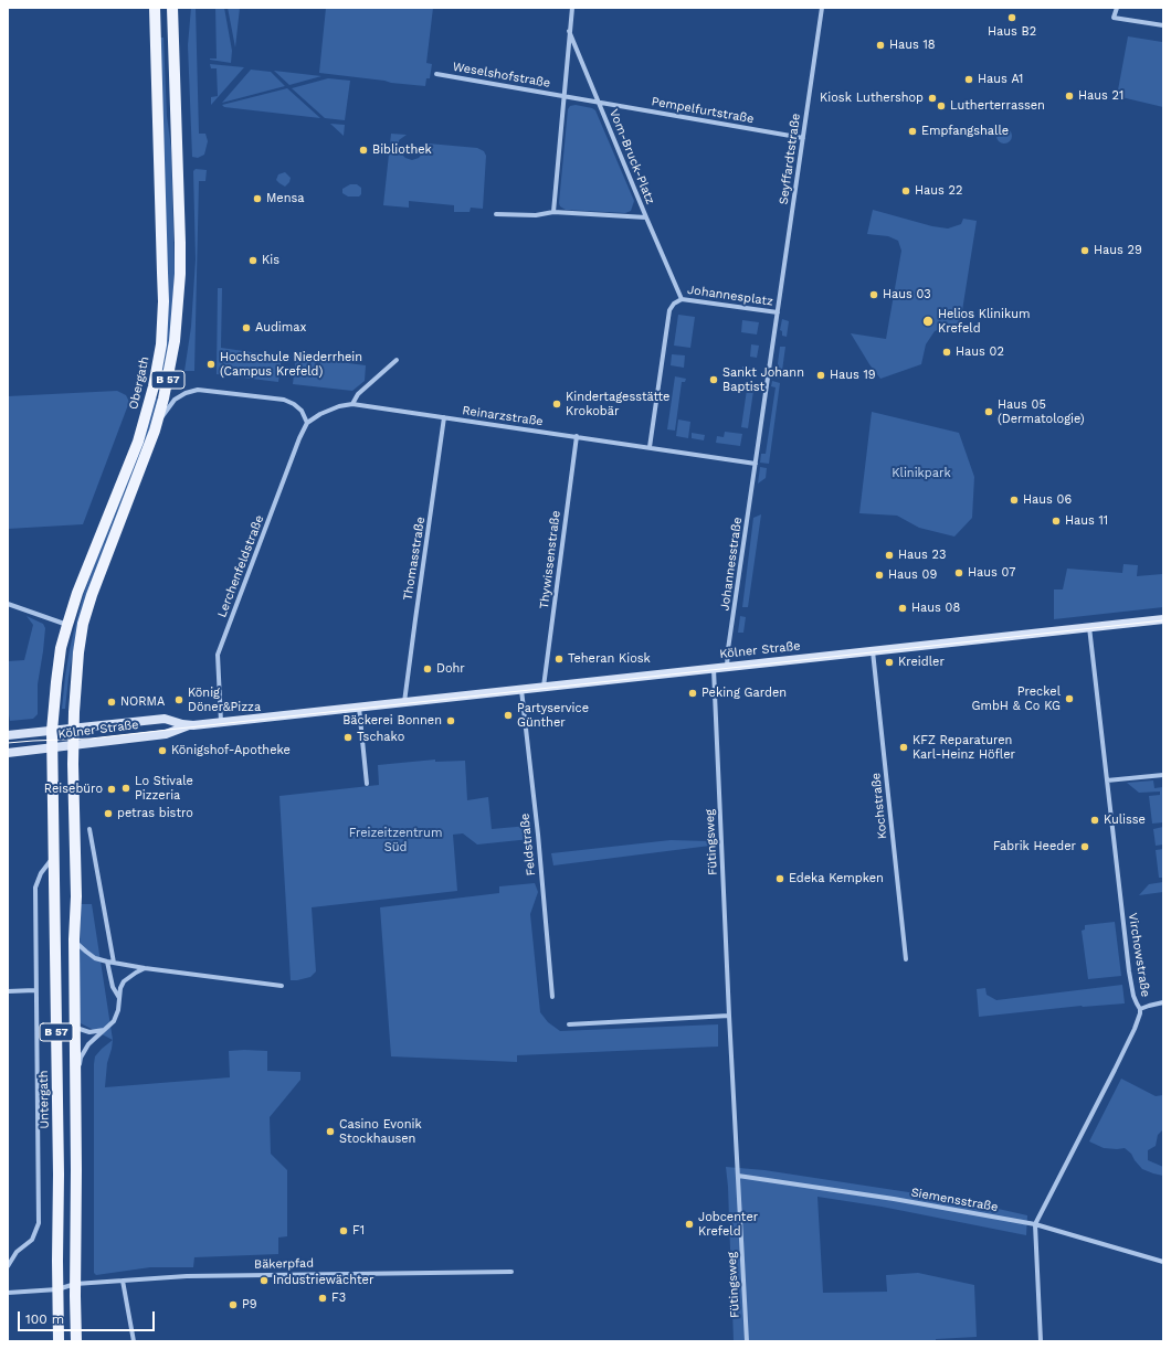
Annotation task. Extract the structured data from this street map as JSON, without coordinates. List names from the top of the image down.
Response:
{
  "streets": {
    "main road": [
      "B 57",
      "Obergath",
      "Kölner Straße",
      "Untergath"
    ],
    "street": [
      "Weselshofstraße",
      "Pempelfurtstraße",
      "Vom-Bruck-Platz",
      "Seyffardtstraße",
      "Johannesplatz",
      "Reinarzstraße",
      "Thomasstraße",
      "Thywissenstraße",
      "Johannesstraße",
      "Lerchenfeldstraße",
      "Kochstraße",
      "Fütingsweg",
      "Feldstraße",
      "Virchowstraße",
      "Siemensstraße",
      "Bäkerpfad"
    ]
  },
  "crossings": [
    ["Weselshofstraße", "Vom-Bruck-Platz"],
    ["Pempelfurtstraße", "Vom-Bruck-Platz"],
    ["Pempelfurtstraße", "Seyffardtstraße"],
    ["Vom-Bruck-Platz", "Johannesplatz"],
    ["Seyffardtstraße", "Johannesplatz"],
    ["Johannesplatz", "Reinarzstraße"],
    ["Johannesplatz", "Johannesstraße"],
    ["B 57", "Kölner Straße"],
    ["B 57", "Untergath"],
    ["B 57", "Bäkerpfad"],
    ["Obergath", "Kölner Straße"],
    ["Obergath", "Untergath"],
    ["Reinarzstraße", "Thomasstraße"],
    ["Reinarzstraße", "Thywissenstraße"],
    ["Reinarzstraße", "Lerchenfeldstraße"],
    ["Thomasstraße", "Kölner Straße"],
    ["Thywissenstraße", "Kölner Straße"],
    ["Johannesstraße", "Kölner Straße"],
    ["Lerchenfeldstraße", "Kölner Straße"],
    ["Kölner Straße", "Kochstraße"],
    ["Kölner Straße", "Fütingsweg"],
    ["Kölner Straße", "Feldstraße"],
    ["Kölner Straße", "Virchowstraße"],
    ["Kölner Straße", "Untergath"],
    ["Fütingsweg", "Siemensstraße"],
    ["Virchowstraße", "Siemensstraße"],
    ["Untergath", "Bäkerpfad"]
  ],
  "parks": ["Klinikpark", "Freizeitzentrum Süd"],
  "places": [
    "Haus B2",
    "Haus 18",
    "Haus A1",
    "Haus 21",
    "Kiosk Luthershop",
    "Lutherterrassen",
    "Empfangshalle",
    "Bibliothek",
    "Haus 22",
    "Mensa",
    "Haus 29",
    "Kis",
    "Haus 03",
    "Helios Klinikum Krefeld",
    "Audimax",
    "Haus 02",
    "Hochschule Niederrhein (Campus Krefeld)",
    "Haus 19",
    "Sankt Johann Baptist",
    "Kindertagesstätte Krokobär",
    "Haus 05 (Dermatologie)",
    "Haus 06",
    "Haus 11",
    "Haus 23",
    "Haus 07",
    "Haus 09",
    "Haus 08",
    "Teheran Kiosk",
    "Kreidler",
    "Dohr",
    "Peking Garden",
    "Preckel GmbH & Co KG",
    "König Döner&Pizza",
    "NORMA",
    "Partyservice Günther",
    "Bäckerei Bonnen",
    "Tschako",
    "KFZ Reparaturen Karl-Heinz Höfler",
    "Königshof-Apotheke",
    "Lo Stivale Pizzeria",
    "Reisebüro",
    "petras bistro",
    "Kulisse",
    "Fabrik Heeder",
    "Edeka Kempken",
    "Casino Evonik Stockhausen",
    "Jobcenter Krefeld",
    "F1",
    "Industriewächter",
    "F3",
    "P9"
  ],
  "scale_bar": "100 m"
}
